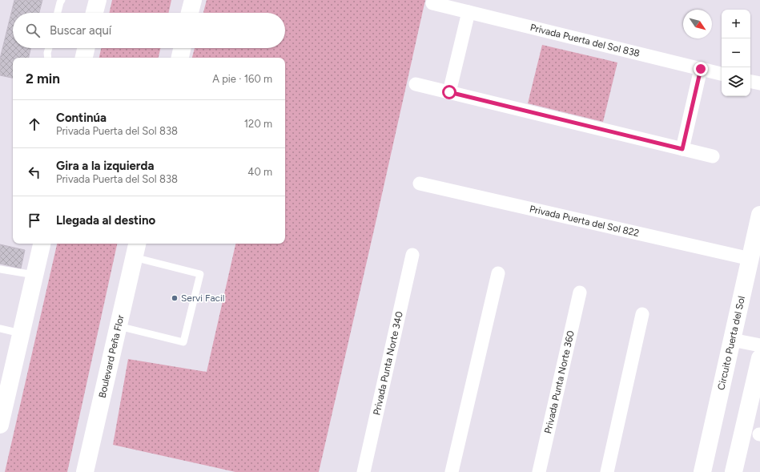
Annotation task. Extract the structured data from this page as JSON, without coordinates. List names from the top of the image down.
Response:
{
  "streets": {
    "main road": ["Circuito Puerta del Sol", "Boulevard Peña Flor"],
    "street": [
      "Privada Puerta del Sol 838",
      "Privada Puerta del Sol 822",
      "Privada Punta Norte 340",
      "Privada Punta Norte 360"
    ]
  },
  "crossings": [
    ["Privada Puerta del Sol 822", "Circuito Puerta del Sol"]
  ],
  "places": ["Servi Facil"],
  "north": "bottom right",
  "page": {
    "map_buttons": ["+", "−"],
    "search": "Buscar aquí",
    "heading": ["2 min", "A pie · 160 m"],
    "list": [
      ["Continúa", "Privada Puerta del Sol 838", "120 m"],
      ["Gira a la izquierda", "Privada Puerta del Sol 838", "40 m"],
      "Llegada al destino"
    ]
  }
}
